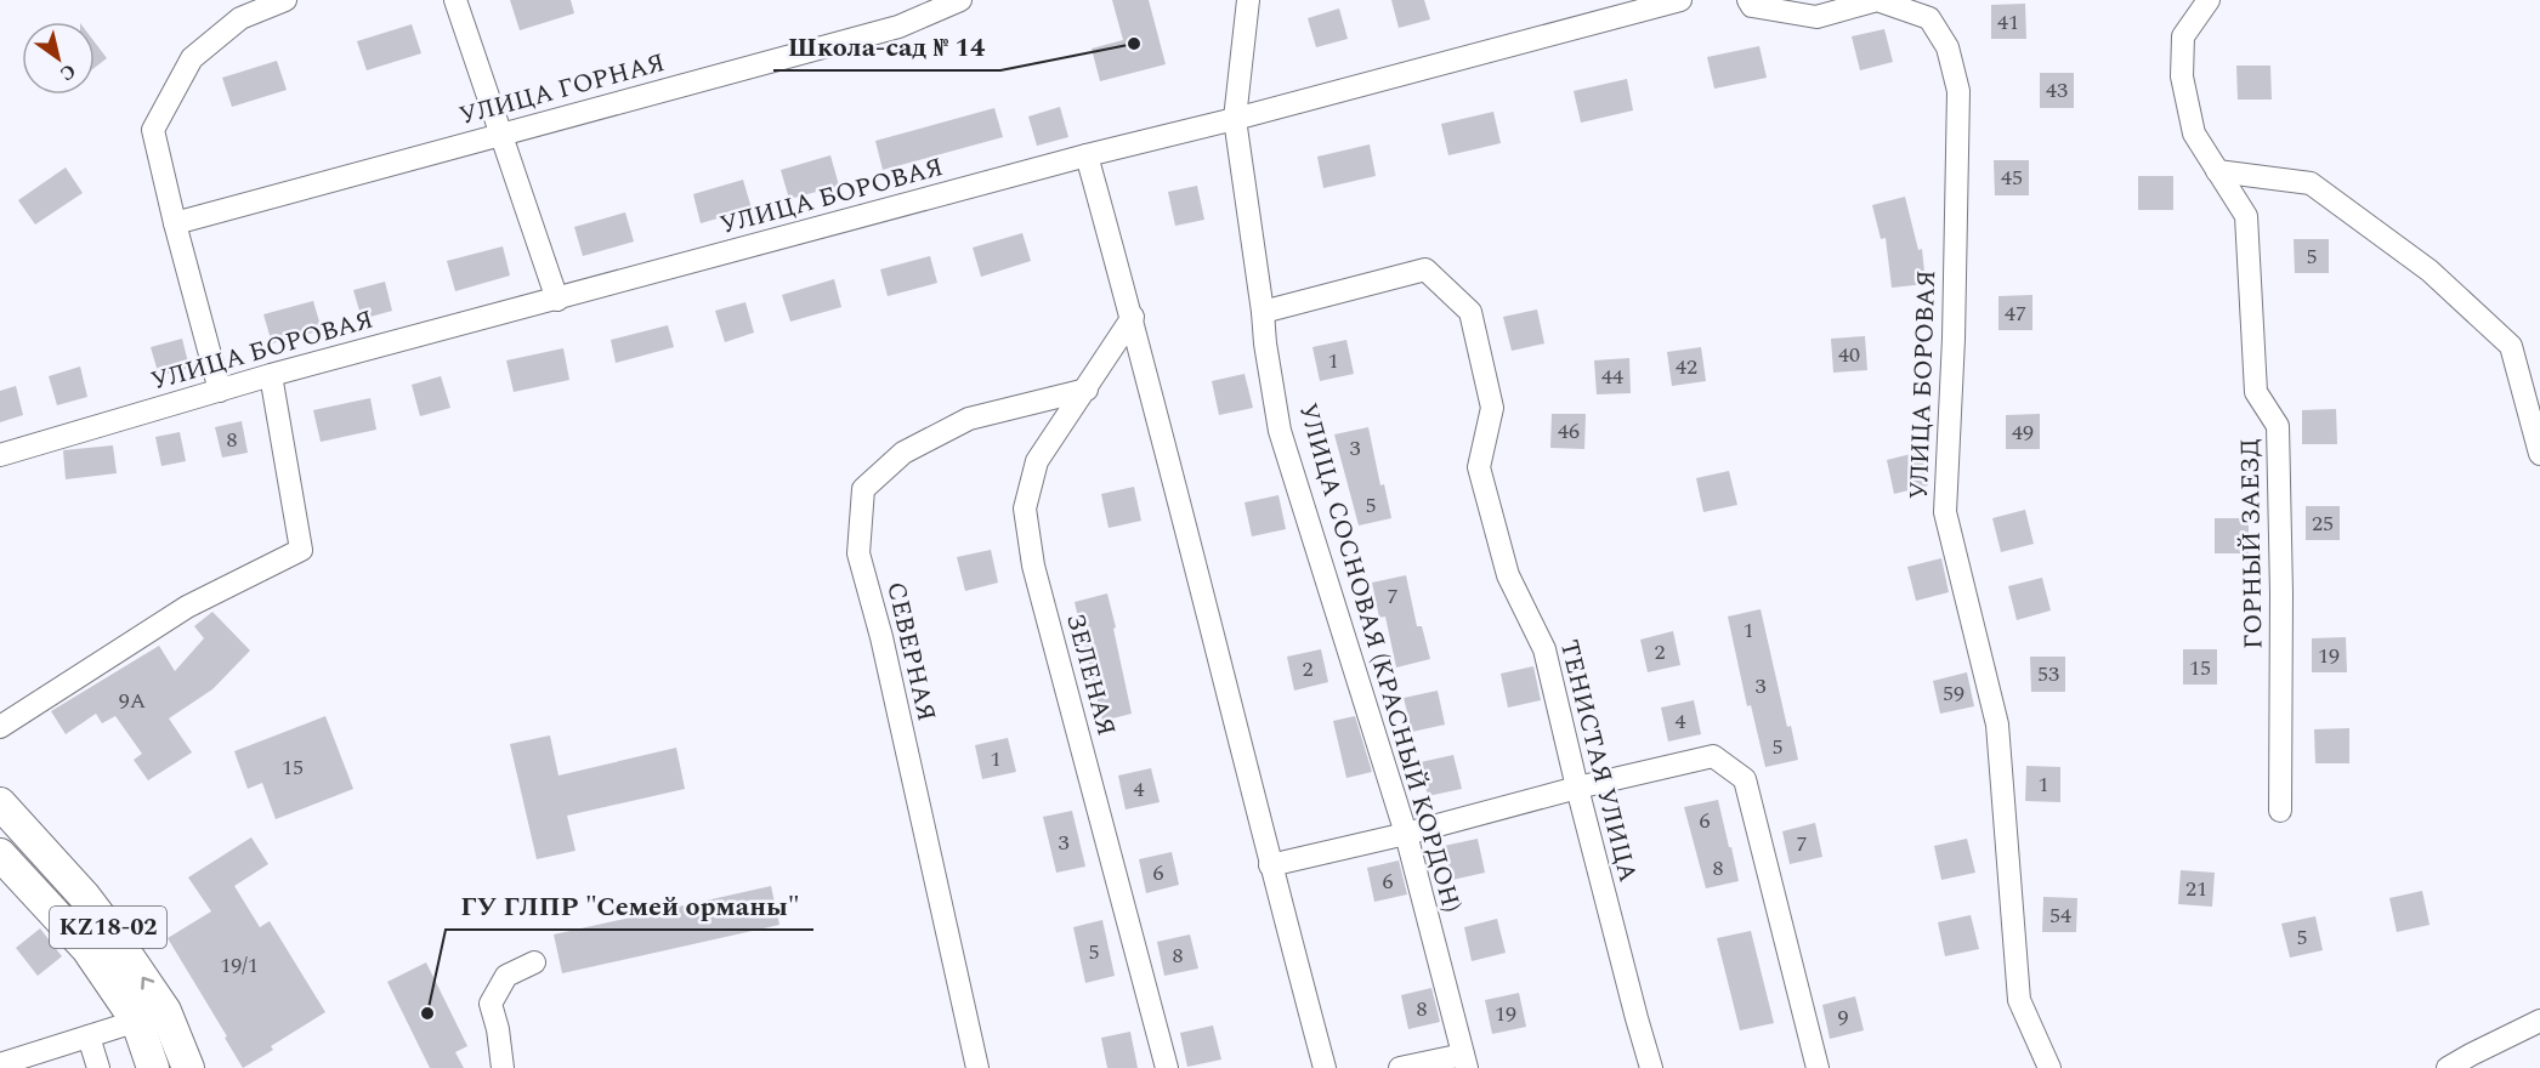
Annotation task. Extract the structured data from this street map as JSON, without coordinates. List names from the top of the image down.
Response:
{
  "streets": {
    "highway": ["KZ18-02"],
    "street": [
      "УЛИЦА ГОРНАЯ",
      "УЛИЦА БОРОВАЯ",
      "ГОРНЫЙ ЗАЕЗД",
      "СЕВЕРНАЯ",
      "УЛИЦА СОСНОВАЯ (КРАСНЫЙ КОРДОН)",
      "ЗЕЛЕНАЯ",
      "ТЕНИСТАЯ УЛИЦА"
    ]
  },
  "crossings": [
    ["УЛИЦА БОРОВАЯ", "УЛИЦА СОСНОВАЯ (КРАСНЫЙ КОРДОН)"],
    ["СЕВЕРНАЯ", "ЗЕЛЕНАЯ"],
    ["УЛИЦА СОСНОВАЯ (КРАСНЫЙ КОРДОН)", "ТЕНИСТАЯ УЛИЦА"]
  ],
  "places": ["Школа-сад № 14", "ГУ ГЛПР \"Семей орманы\""],
  "house_numbers": [
    "41",
    "43",
    "45",
    "5",
    "47",
    "40",
    "1",
    "42",
    "44",
    "46",
    "49",
    "8",
    "3",
    "5",
    "25",
    "7",
    "1",
    "2",
    "19",
    "15",
    "2",
    "53",
    "3",
    "59",
    "9А",
    "4",
    "5",
    "1",
    "15",
    "1",
    "4",
    "6",
    "3",
    "7",
    "8",
    "6",
    "6",
    "21",
    "54",
    "5",
    "5",
    "8",
    "19/1",
    "8",
    "19",
    "9"
  ],
  "north": "bottom right"
}
